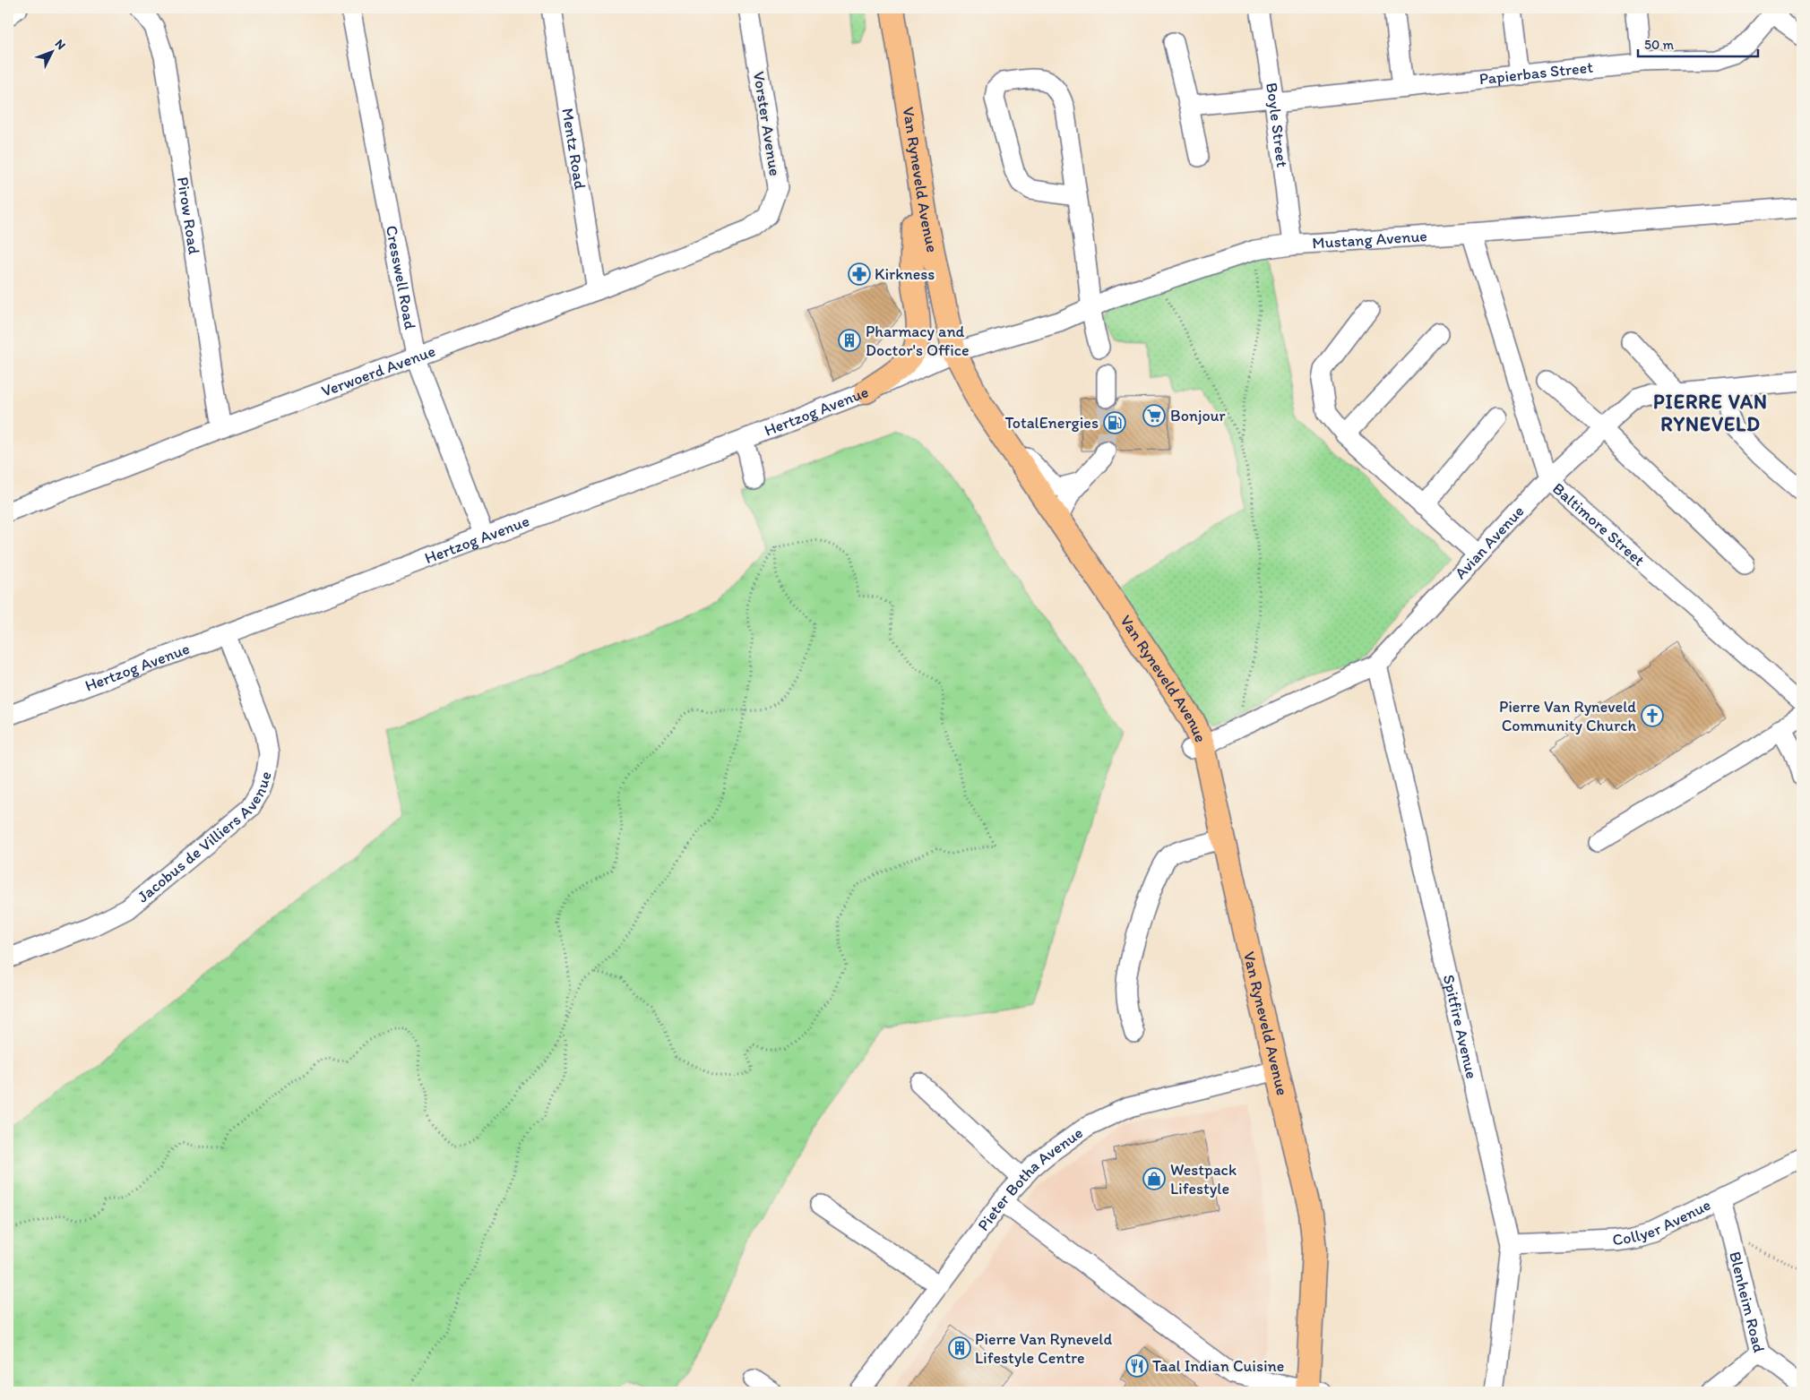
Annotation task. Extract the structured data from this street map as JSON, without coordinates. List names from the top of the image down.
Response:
{
  "streets": {
    "main road": ["Van Ryneveld Avenue"],
    "street": [
      "Papierbas Street",
      "Vorster Avenue",
      "Boyle Street",
      "Mentz Road",
      "Pirow Road",
      "Mustang Avenue",
      "Cresswell Road",
      "Verwoerd Avenue",
      "Hertzog Avenue",
      "Baltimore Street",
      "Avian Avenue",
      "Jacobus de Villiers Avenue",
      "Spitfire Avenue",
      "Pieter Botha Avenue",
      "Collyer Avenue",
      "Blenheim Road"
    ]
  },
  "crossings": [
    ["Papierbas Street", "Boyle Street"],
    ["Vorster Avenue", "Verwoerd Avenue"],
    ["Boyle Street", "Mustang Avenue"],
    ["Mentz Road", "Verwoerd Avenue"],
    ["Van Ryneveld Avenue", "Mustang Avenue"],
    ["Van Ryneveld Avenue", "Hertzog Avenue"],
    ["Van Ryneveld Avenue", "Avian Avenue"],
    ["Van Ryneveld Avenue", "Pieter Botha Avenue"],
    ["Pirow Road", "Verwoerd Avenue"],
    ["Mustang Avenue", "Hertzog Avenue"],
    ["Mustang Avenue", "Baltimore Street"],
    ["Cresswell Road", "Verwoerd Avenue"],
    ["Cresswell Road", "Hertzog Avenue"],
    ["Hertzog Avenue", "Jacobus de Villiers Avenue"],
    ["Baltimore Street", "Avian Avenue"],
    ["Avian Avenue", "Spitfire Avenue"],
    ["Spitfire Avenue", "Collyer Avenue"],
    ["Collyer Avenue", "Blenheim Road"]
  ],
  "districts": ["PIERRE VAN RYNEVELD"],
  "places": {
    "pharmacy": ["Kirkness"],
    "building": ["Pharmacy and Doctor's Office", "Pierre Van Ryneveld Lifestyle Centre"],
    "supermarket": ["Bonjour"],
    "fuel station": ["TotalEnergies"],
    "church": ["Pierre Van Ryneveld Community Church"],
    "shop": ["Westpack Lifestyle"],
    "restaurant": ["Taal Indian Cuisine"]
  },
  "scale_bar": "50 m",
  "north": "top right"
}
